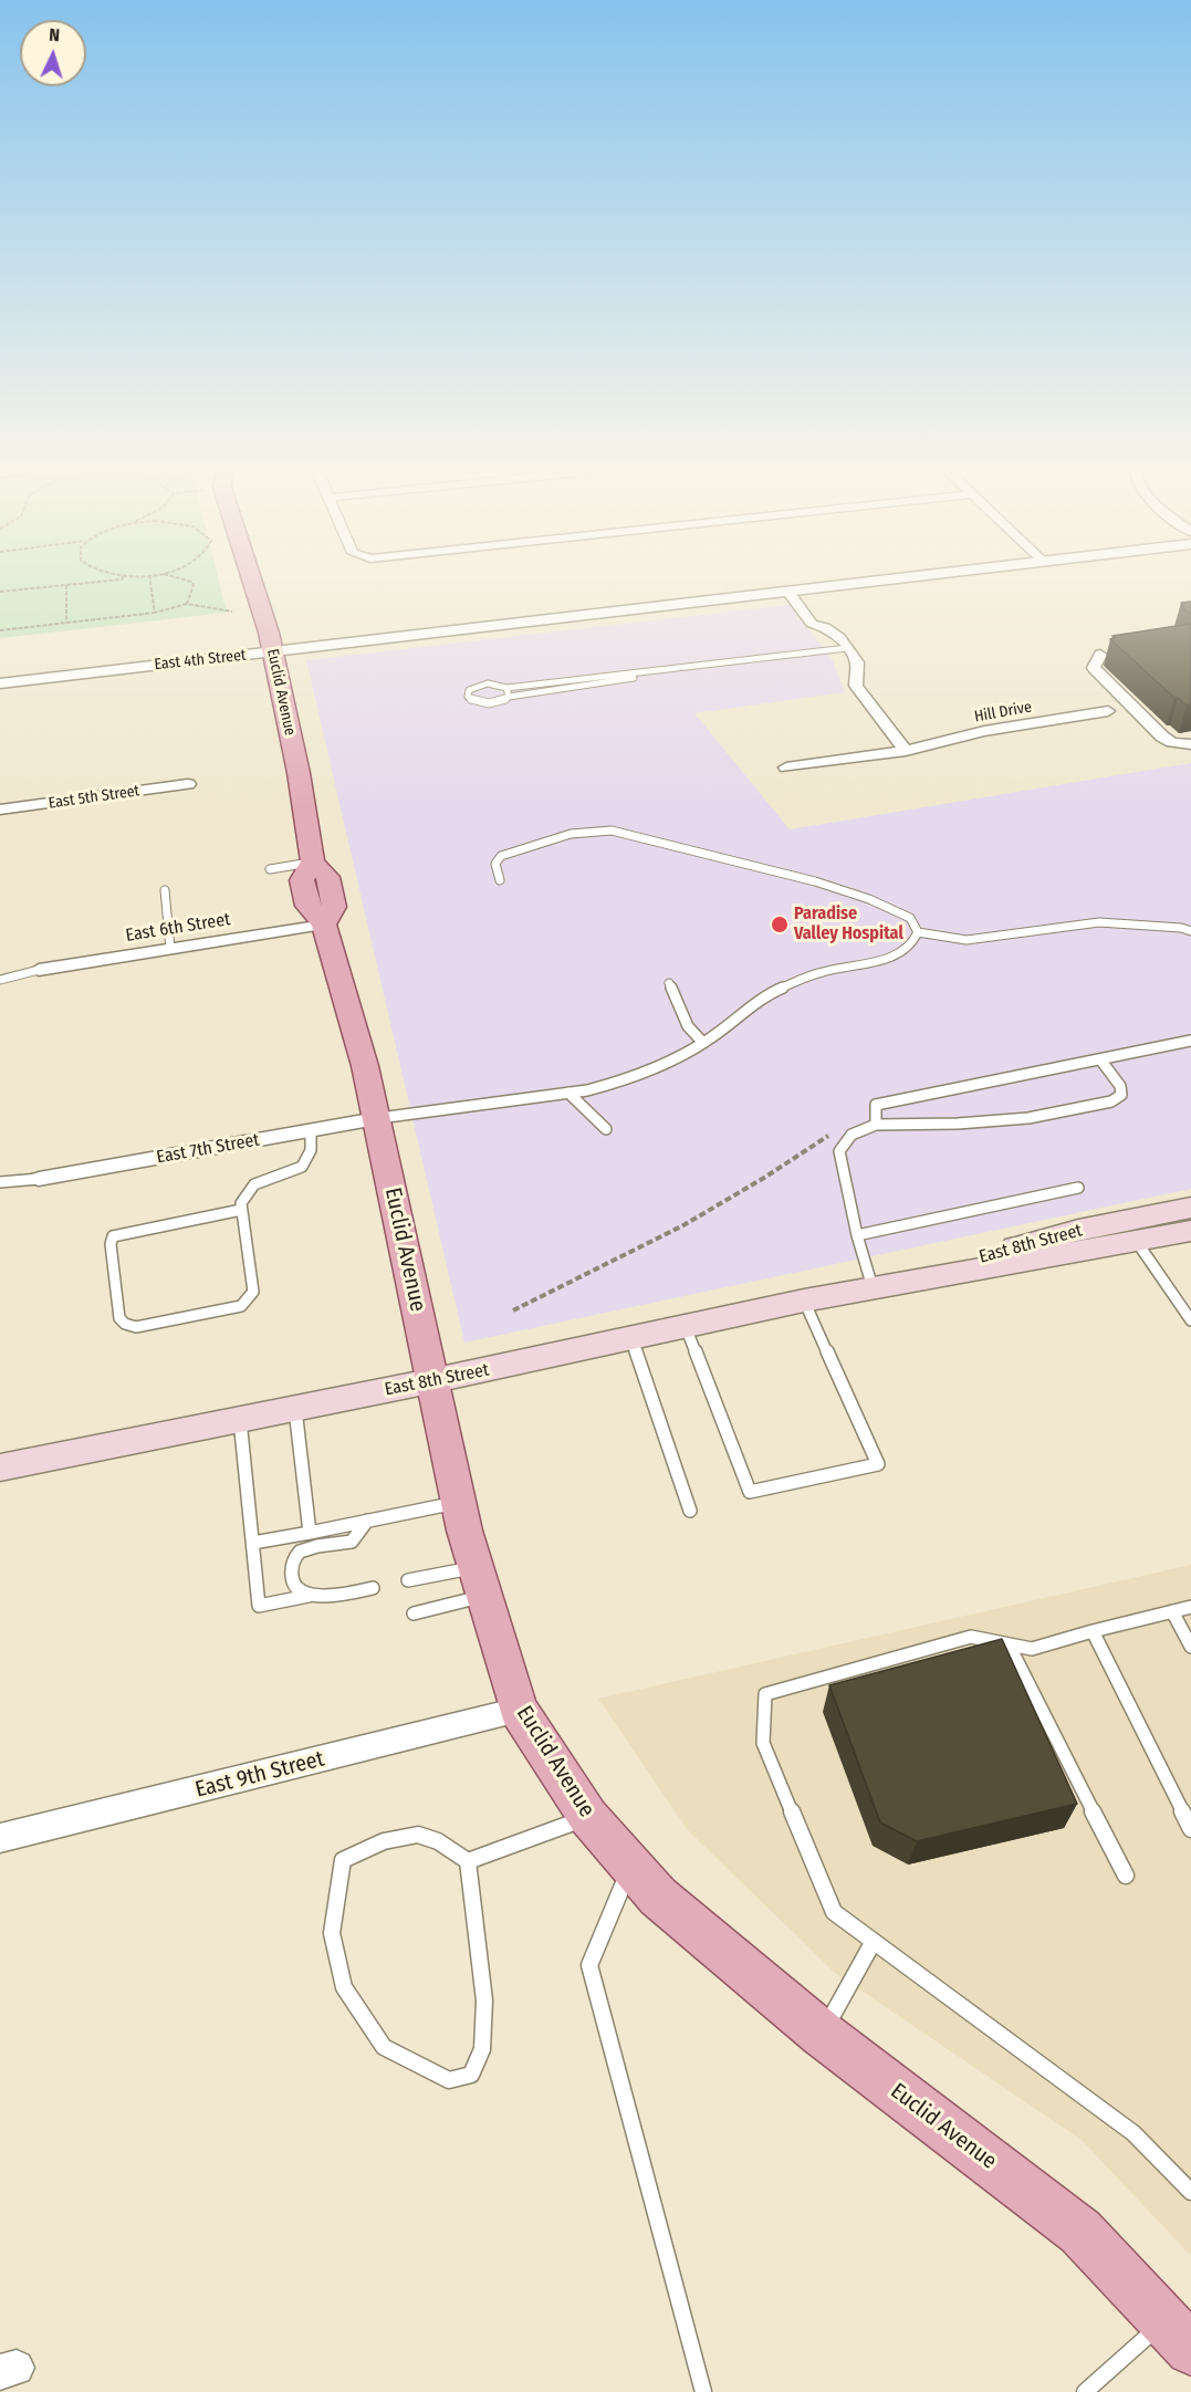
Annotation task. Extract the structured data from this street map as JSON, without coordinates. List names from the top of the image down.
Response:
{
  "streets": {
    "main road": ["Euclid Avenue", "East 8th Street"],
    "street": [
      "East 4th Street",
      "Hill Drive",
      "East 5th Street",
      "East 6th Street",
      "East 7th Street",
      "East 9th Street"
    ]
  },
  "crossings": [
    ["East 4th Street", "Euclid Avenue"],
    ["Euclid Avenue", "East 6th Street"],
    ["Euclid Avenue", "East 7th Street"],
    ["Euclid Avenue", "East 8th Street"],
    ["Euclid Avenue", "East 9th Street"]
  ],
  "places": ["Paradise Valley Hospital"],
  "north": "top"
}
